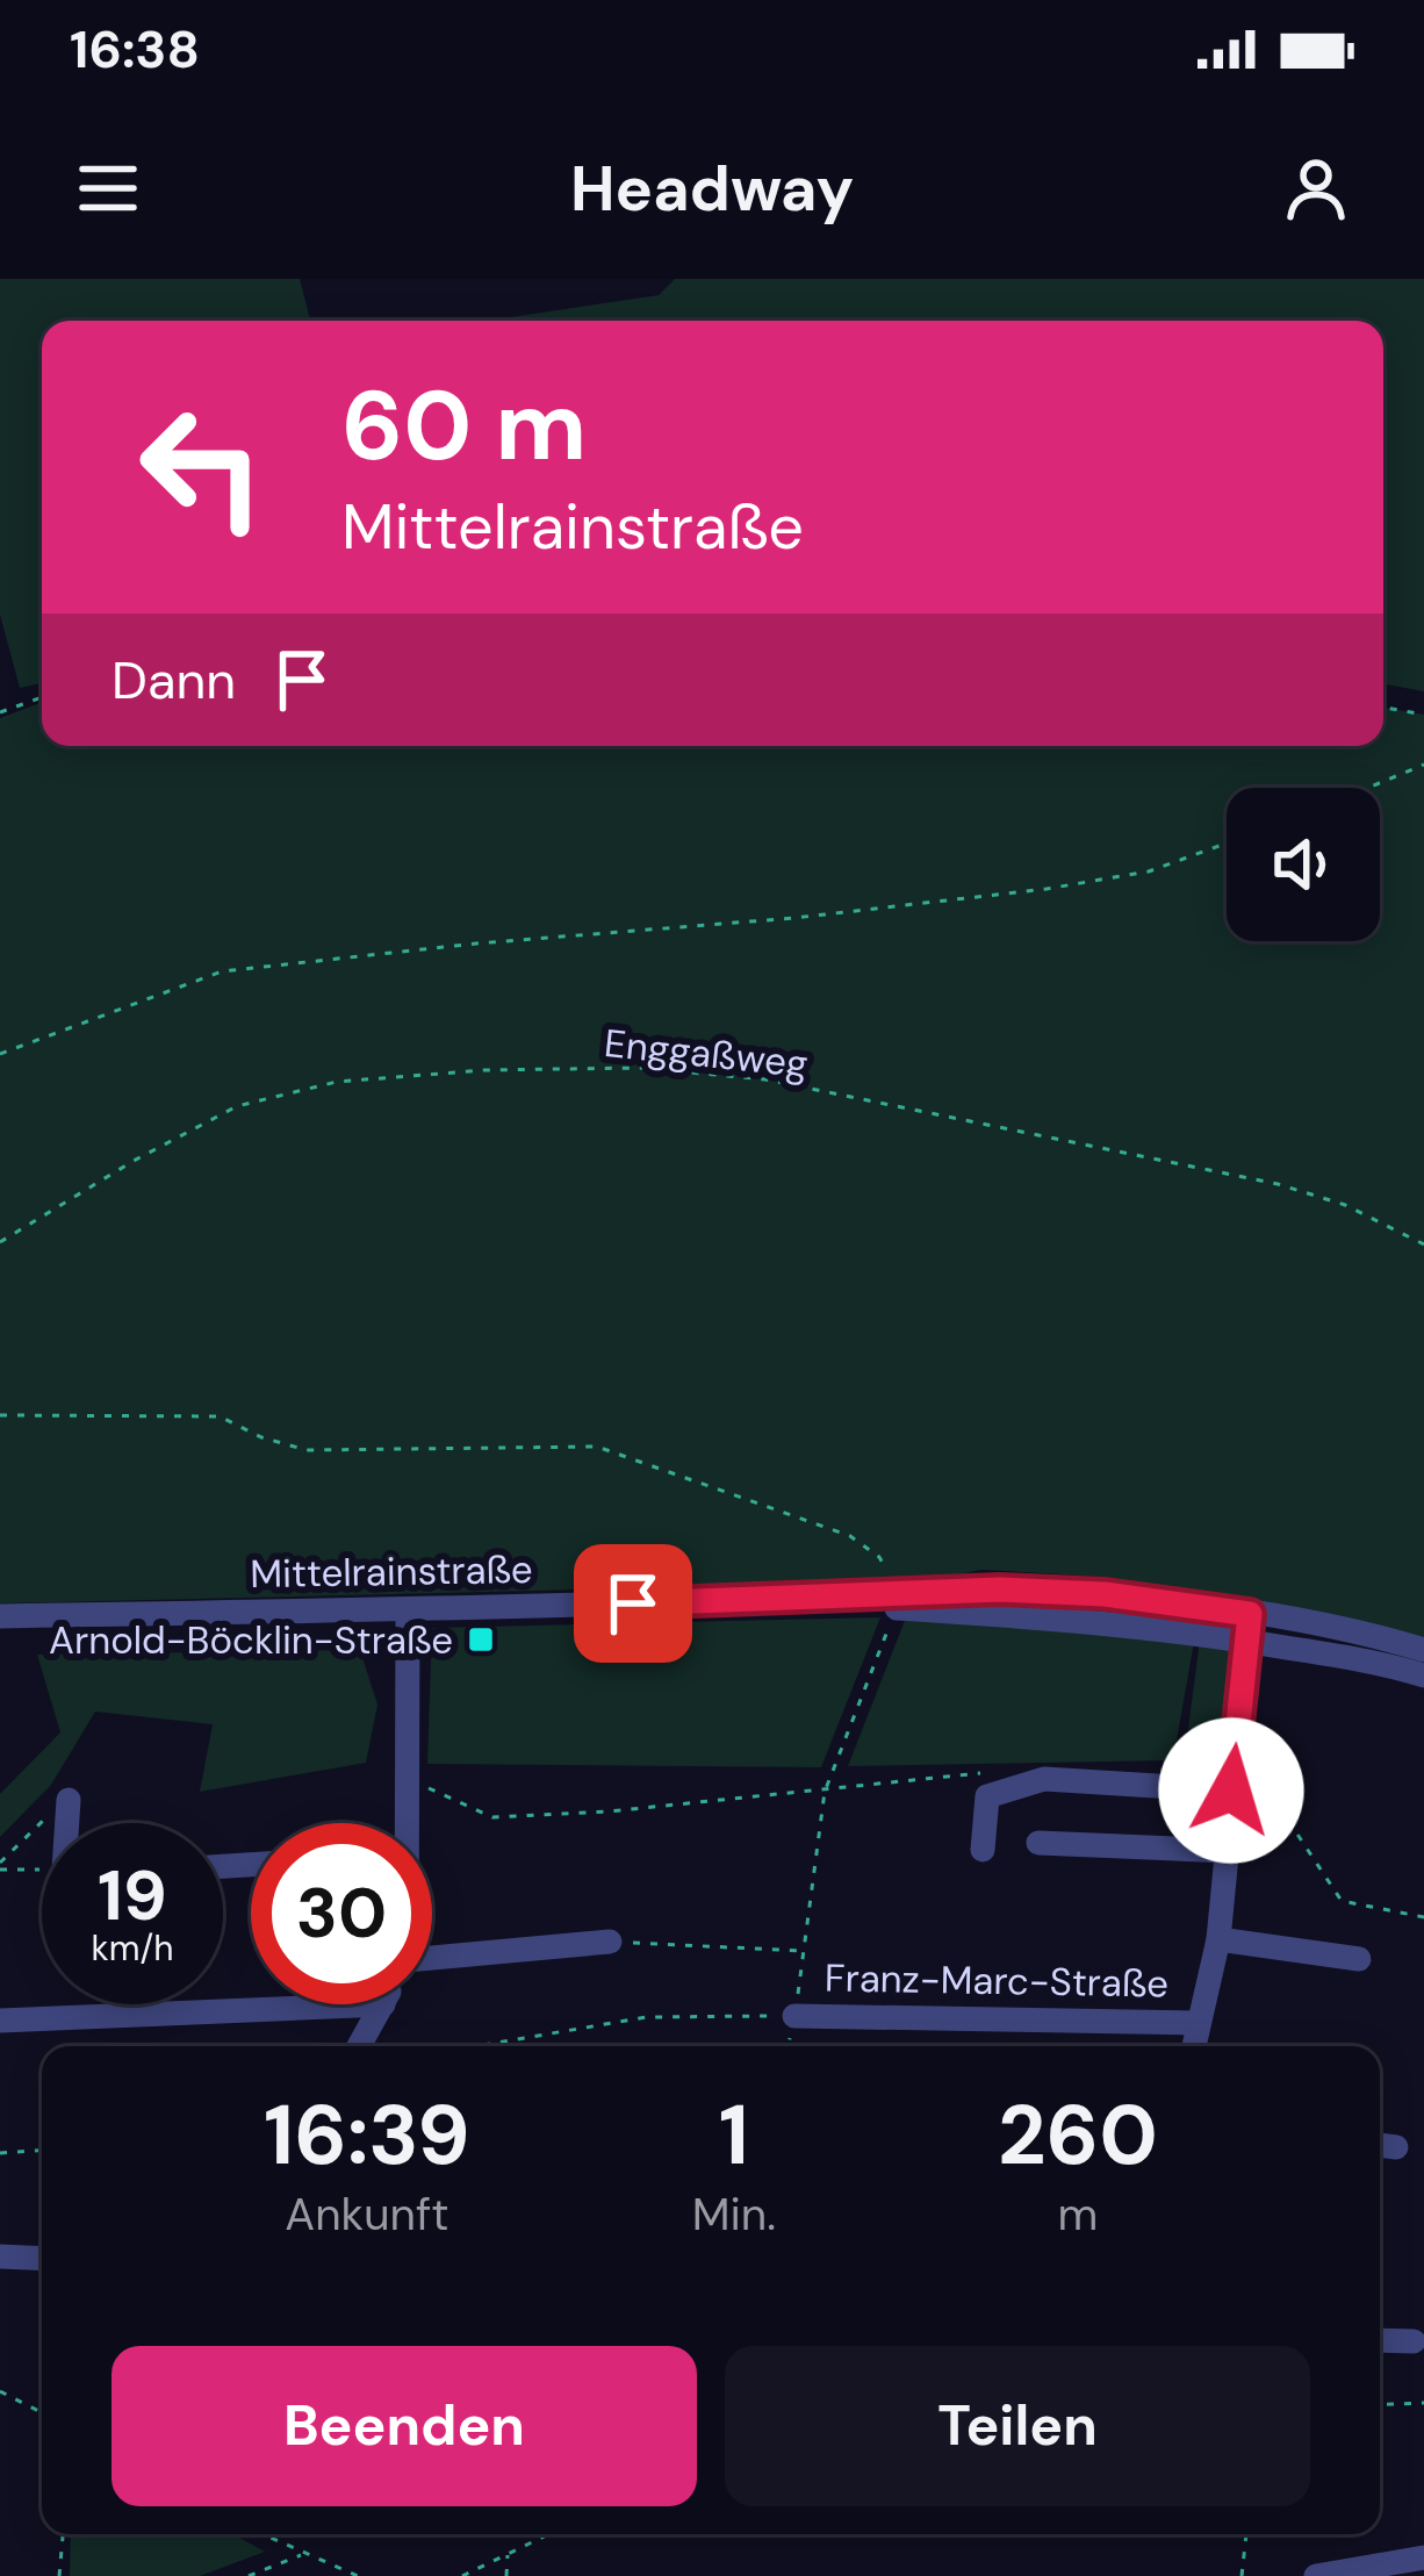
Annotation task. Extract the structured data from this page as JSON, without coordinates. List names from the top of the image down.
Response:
{
  "streets": {
    "street": ["Mittelrainstraße", "Franz-Marc-Straße"],
    "path": ["Enggaßweg"]
  },
  "crossings": [
    ["Mittelrainstraße", "Franz-Marc-Straße"]
  ],
  "places": {
    "transit": ["Arnold-Böcklin-Straße"]
  },
  "page": {
    "status": "16:38",
    "header": "Headway",
    "turn": ["60 m", "Mittelrainstraße"],
    "then": "Dann",
    "speed": "19 km/h",
    "limit": "30",
    "eta": [
      "16:39",
      "Ankunft",
      "1",
      "Min.",
      "260",
      "m"
    ],
    "buttons": ["Beenden", "Teilen"]
  }
}
